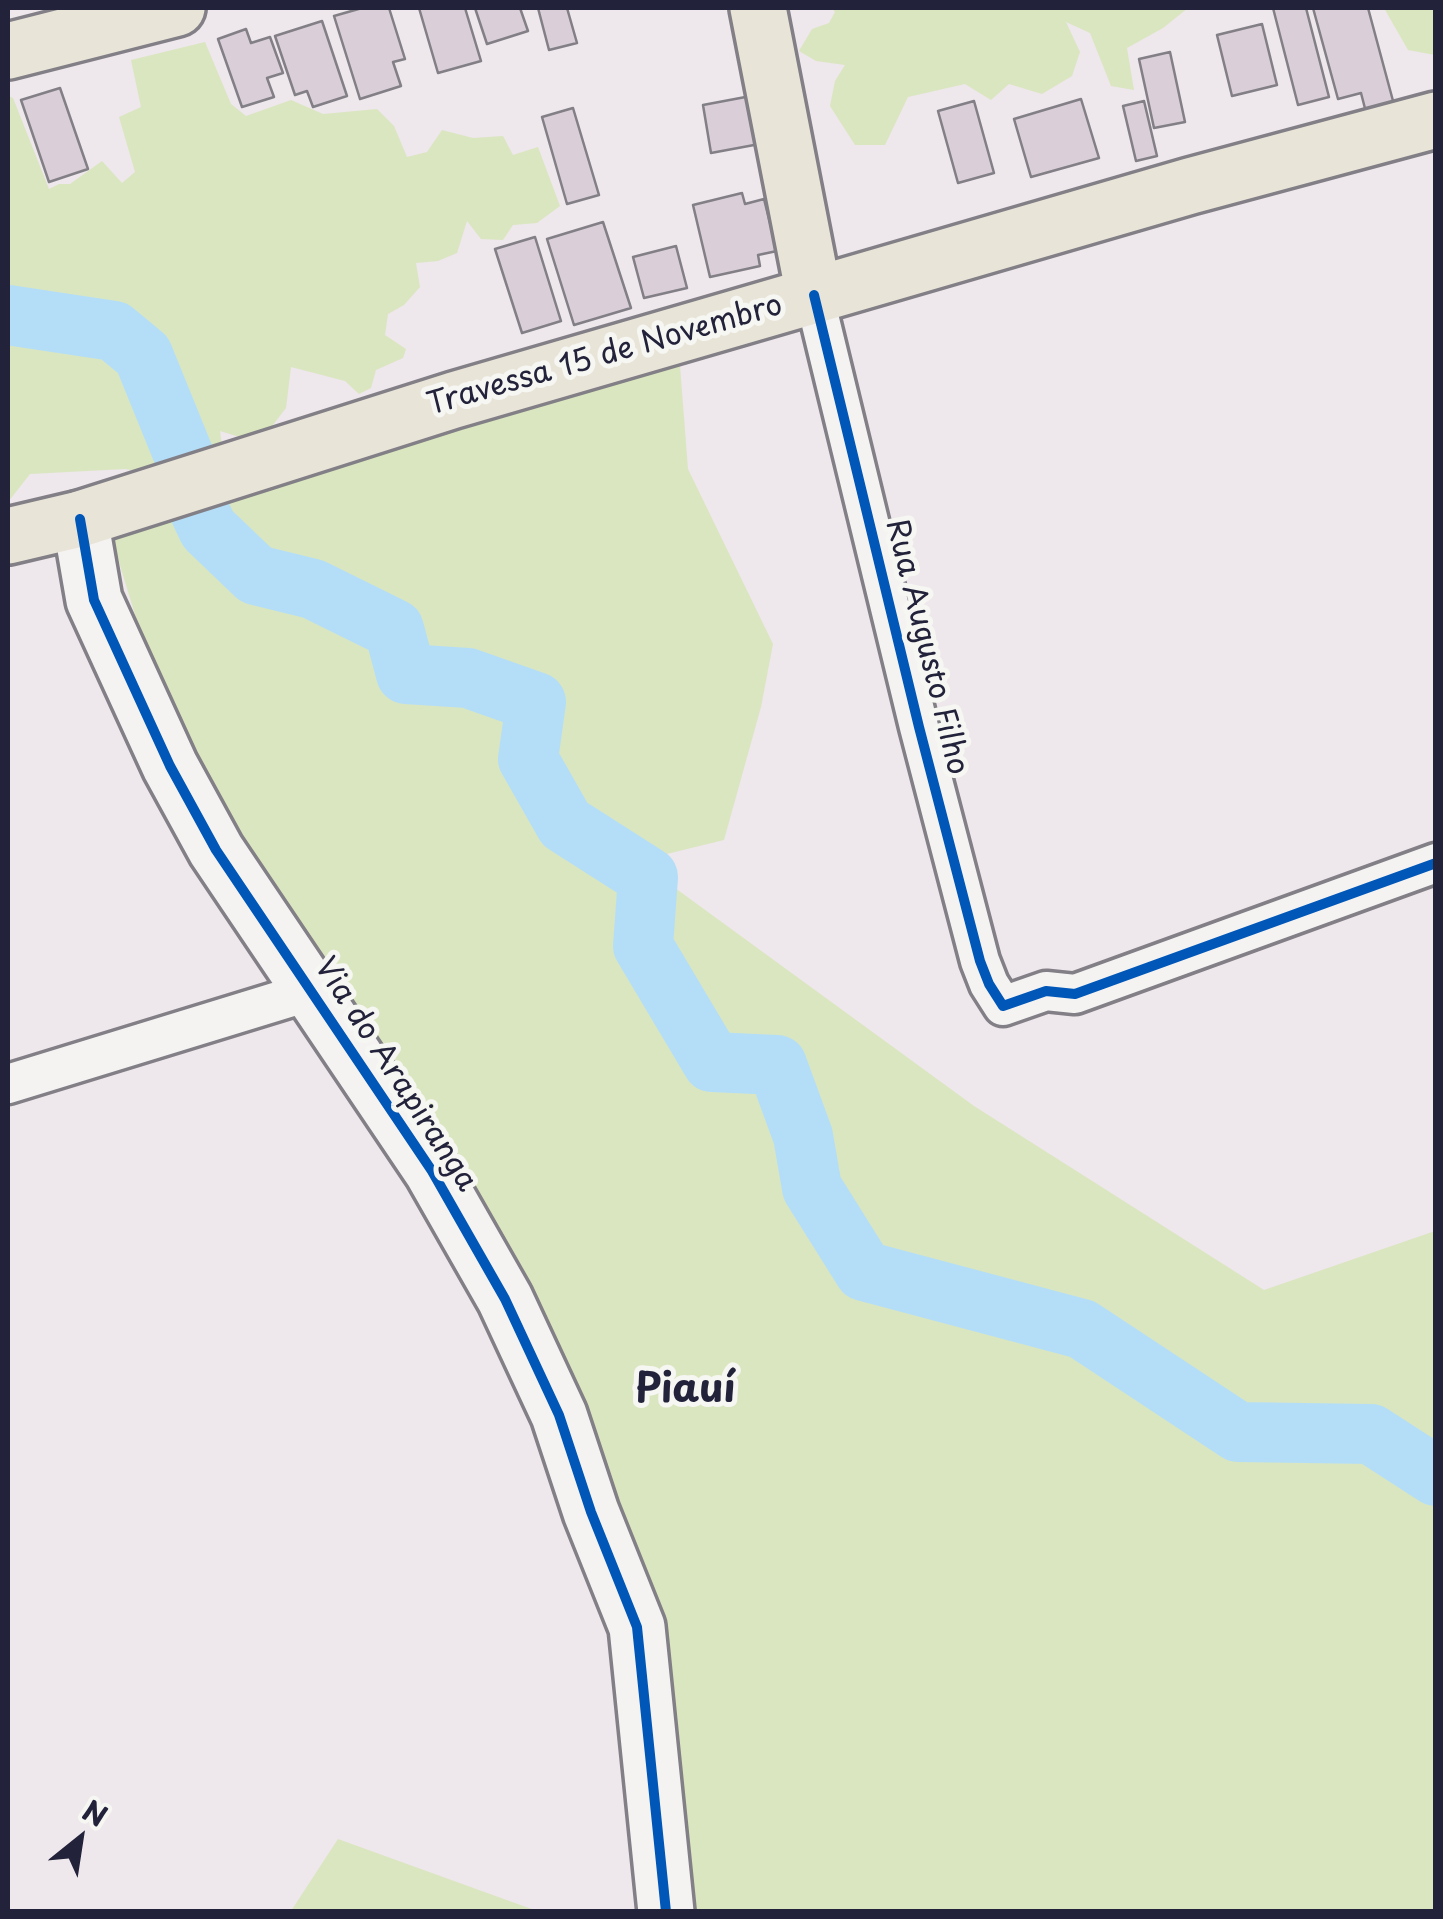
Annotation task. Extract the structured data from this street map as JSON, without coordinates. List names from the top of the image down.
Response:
{
  "streets": {
    "main road": ["Travessa 15 de Novembro", "Rua Augusto Filho"],
    "street": ["Via do Arapiranga"]
  },
  "crossings": [
    ["Travessa 15 de Novembro", "Rua Augusto Filho"],
    ["Travessa 15 de Novembro", "Via do Arapiranga"]
  ],
  "districts": ["Piauí"],
  "north": "top right"
}
